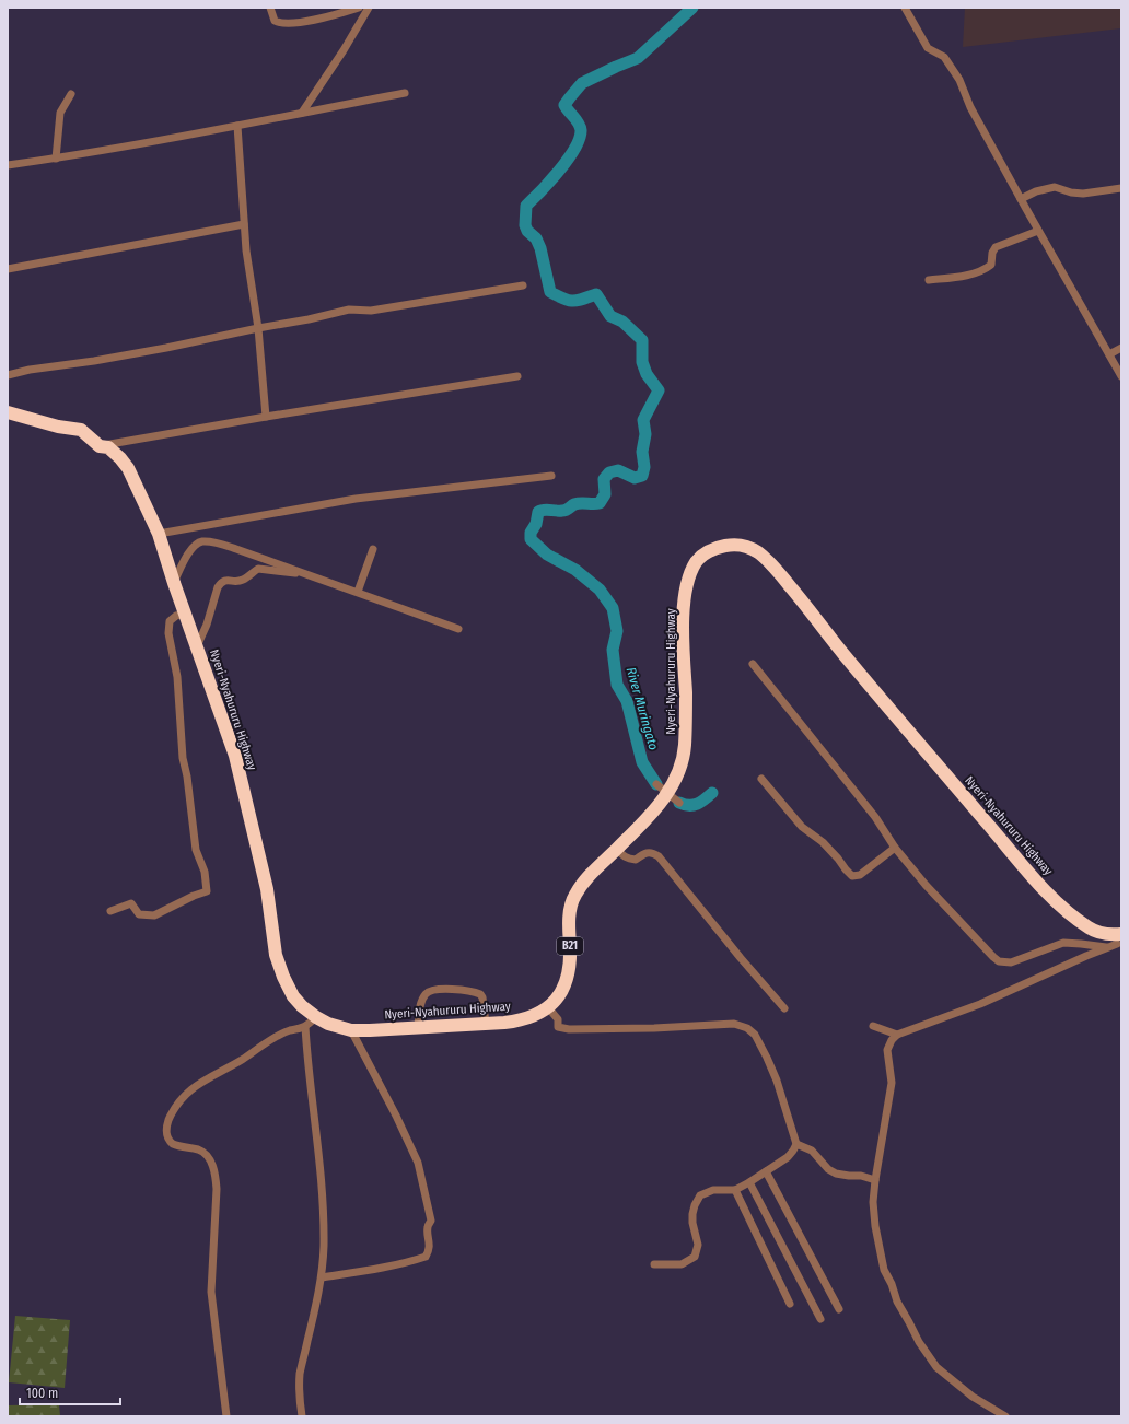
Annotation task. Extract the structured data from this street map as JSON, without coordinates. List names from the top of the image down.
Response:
{
  "streets": {
    "highway": ["Nyeri-Nyahururu Highway", "B21"]
  },
  "water": ["River Muringato"],
  "scale_bar": "100 m"
}
